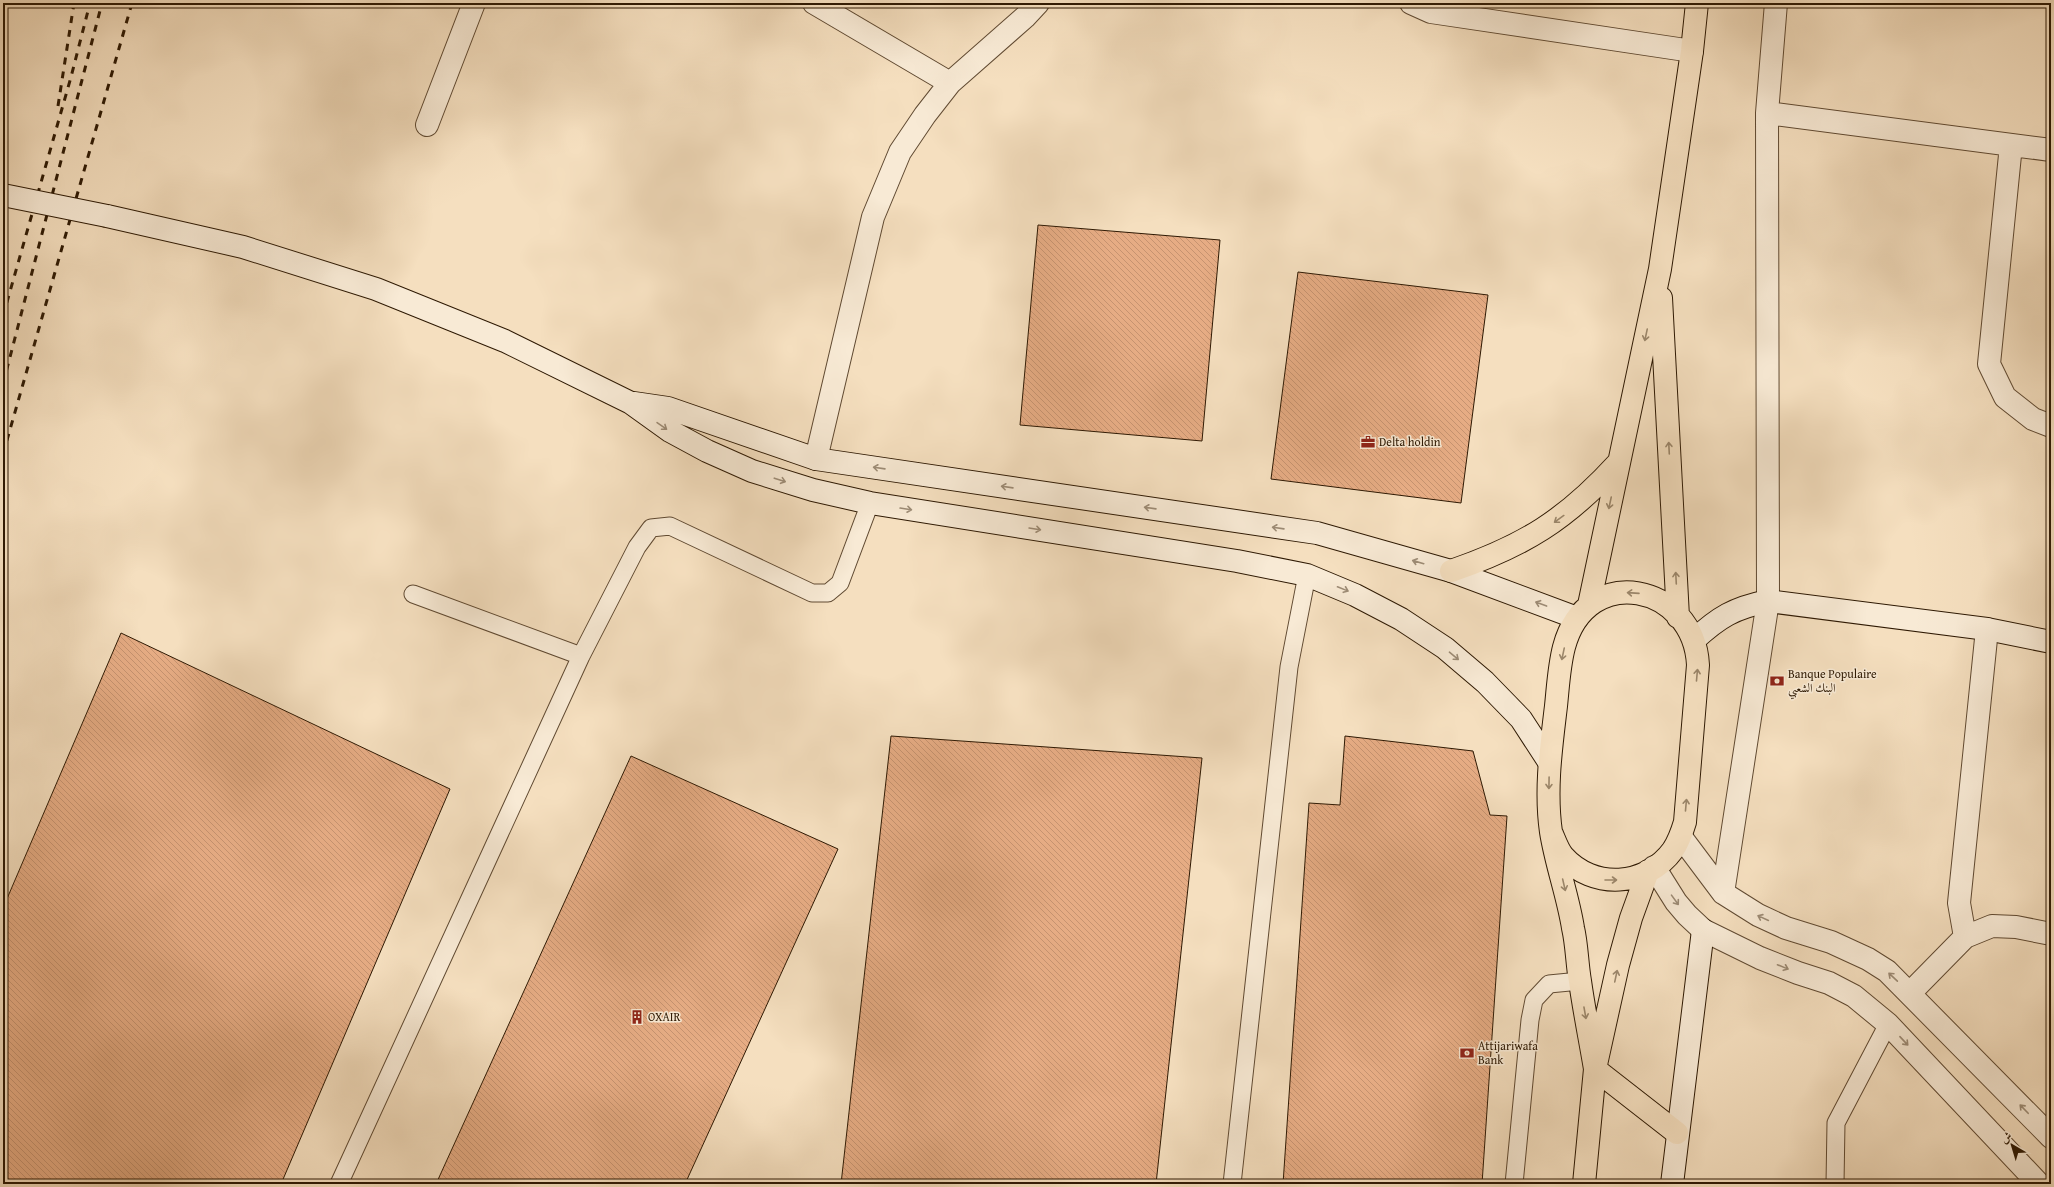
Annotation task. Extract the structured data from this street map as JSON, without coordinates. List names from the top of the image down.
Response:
{
  "places": {
    "office": ["Delta holdin"],
    "bank": ["Banque Populaire البنك الشعبي", "Attijariwafa Bank"],
    "building": ["OXAIR"]
  },
  "north": "top left"
}
